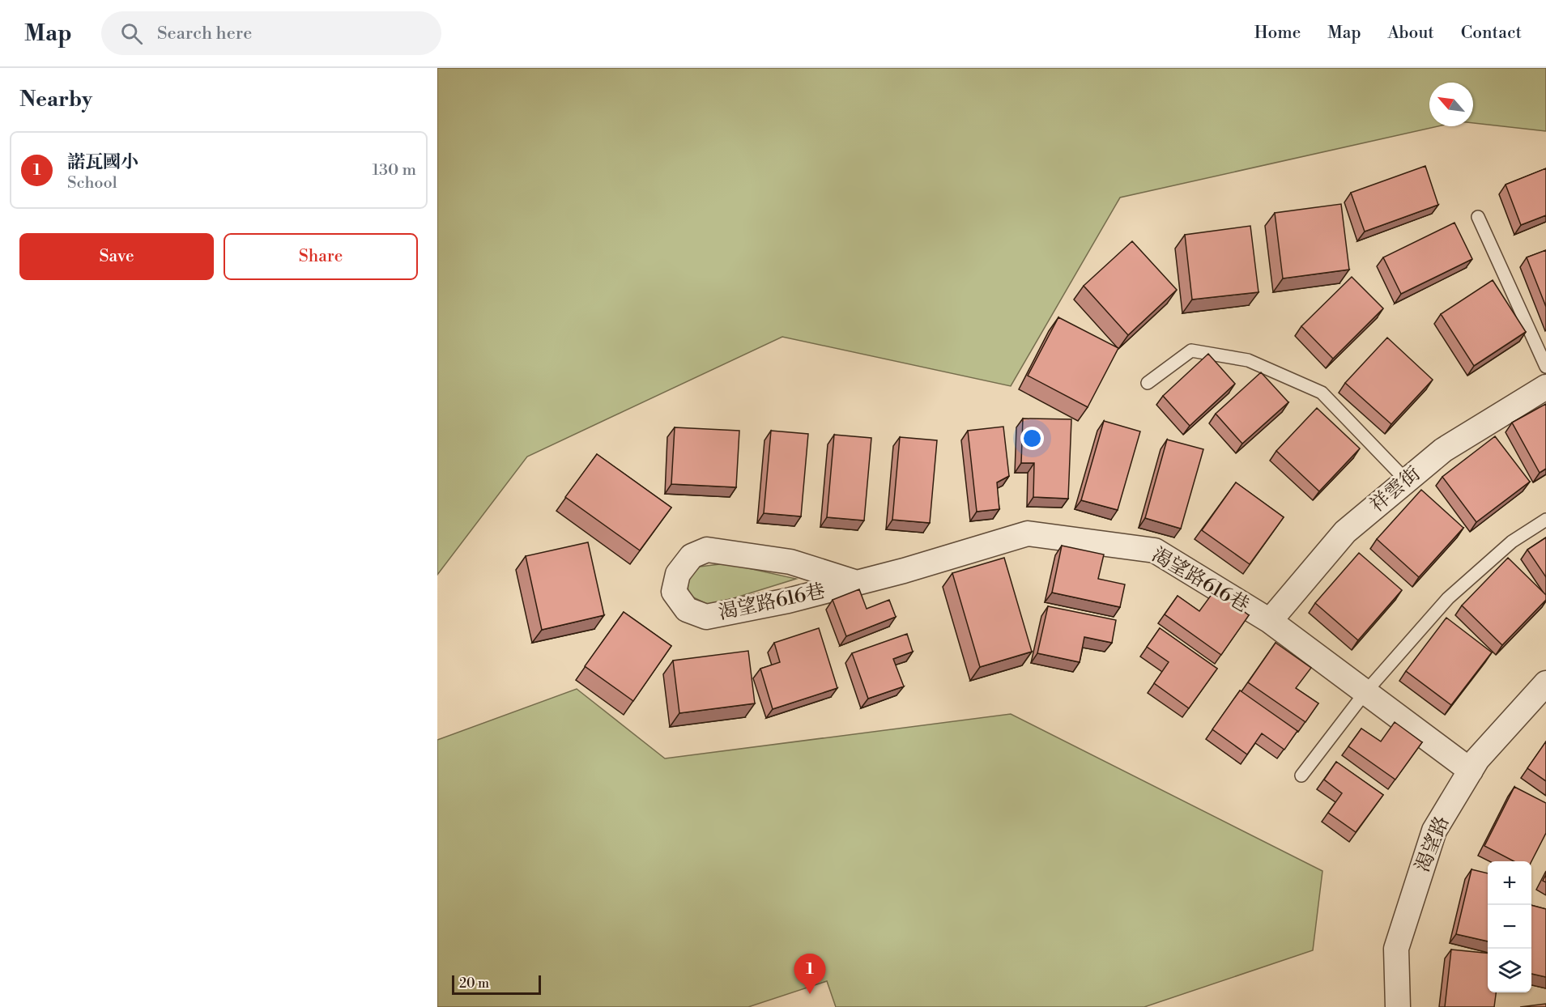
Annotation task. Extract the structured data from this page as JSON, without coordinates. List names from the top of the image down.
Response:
{
  "streets": {
    "street": ["祥雲街", "渴望路616巷", "渴望路"]
  },
  "crossings": [
    ["祥雲街", "渴望路616巷"],
    ["渴望路616巷", "渴望路"]
  ],
  "scale_bar": "20 m",
  "north": "top left",
  "page": {
    "header": "Map",
    "search": "Search here",
    "nav": [
      "Home",
      "Map",
      "About",
      "Contact"
    ],
    "heading": "Nearby",
    "list": [
      {
        "mark": "1",
        "name": "諾瓦國小",
        "note": "School",
        "value": "130 m"
      }
    ],
    "buttons": ["Save", "Share"],
    "map_buttons": ["+", "−"],
    "pins": "1",
    "scale": "20 m"
  }
}
